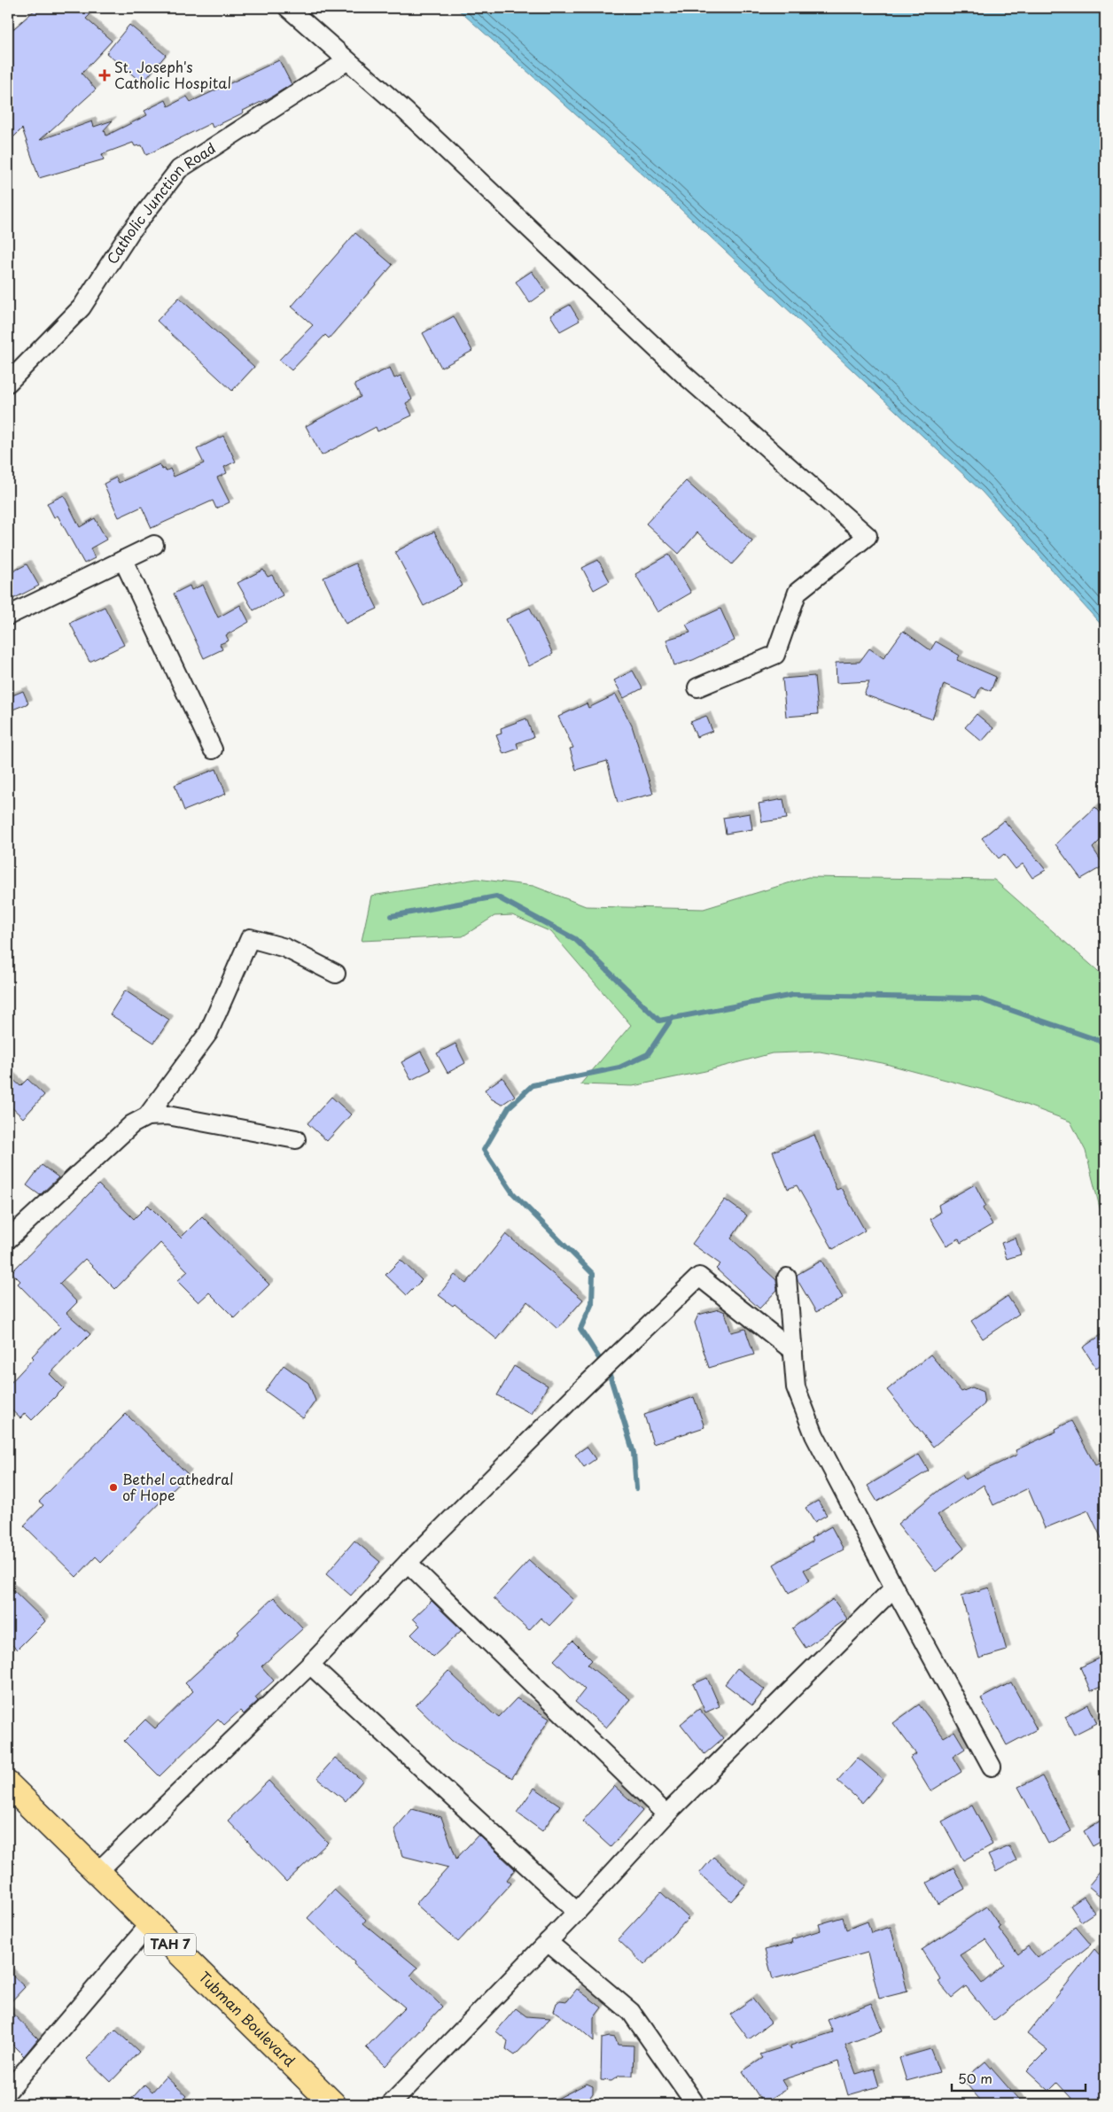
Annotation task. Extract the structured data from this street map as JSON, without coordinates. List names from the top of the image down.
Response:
{
  "streets": {
    "highway": ["TAH 7", "Tubman Boulevard"],
    "street": ["Catholic Junction Road"]
  },
  "places": {
    "health": ["St. Joseph's Catholic Hospital"],
    "other": ["Bethel cathedral of Hope"]
  },
  "scale_bar": "50 m"
}
